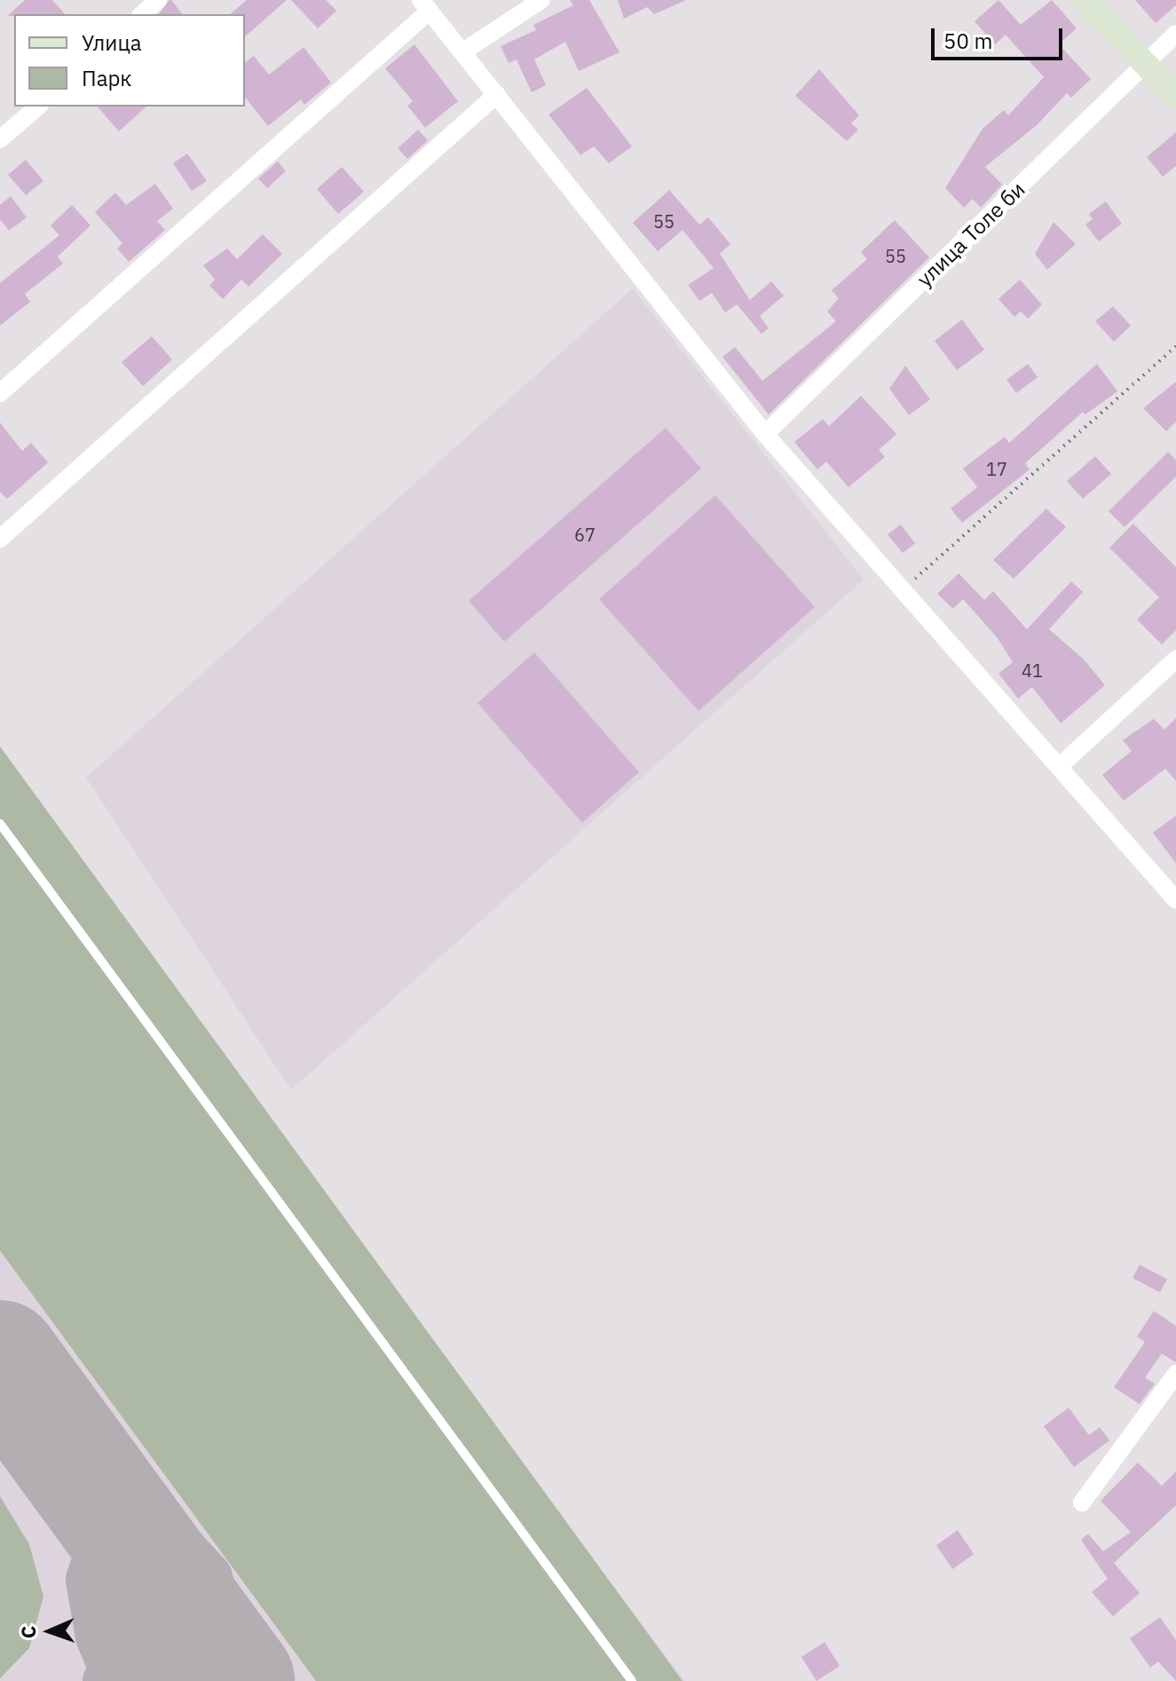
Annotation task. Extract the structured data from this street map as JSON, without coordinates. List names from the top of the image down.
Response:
{
  "streets": {
    "street": ["улица Толе би"]
  },
  "house_numbers": [
    "55",
    "55",
    "17",
    "67",
    "41"
  ],
  "legend": ["Улица", "Парк"],
  "scale_bar": "50 m",
  "north": "left"
}
